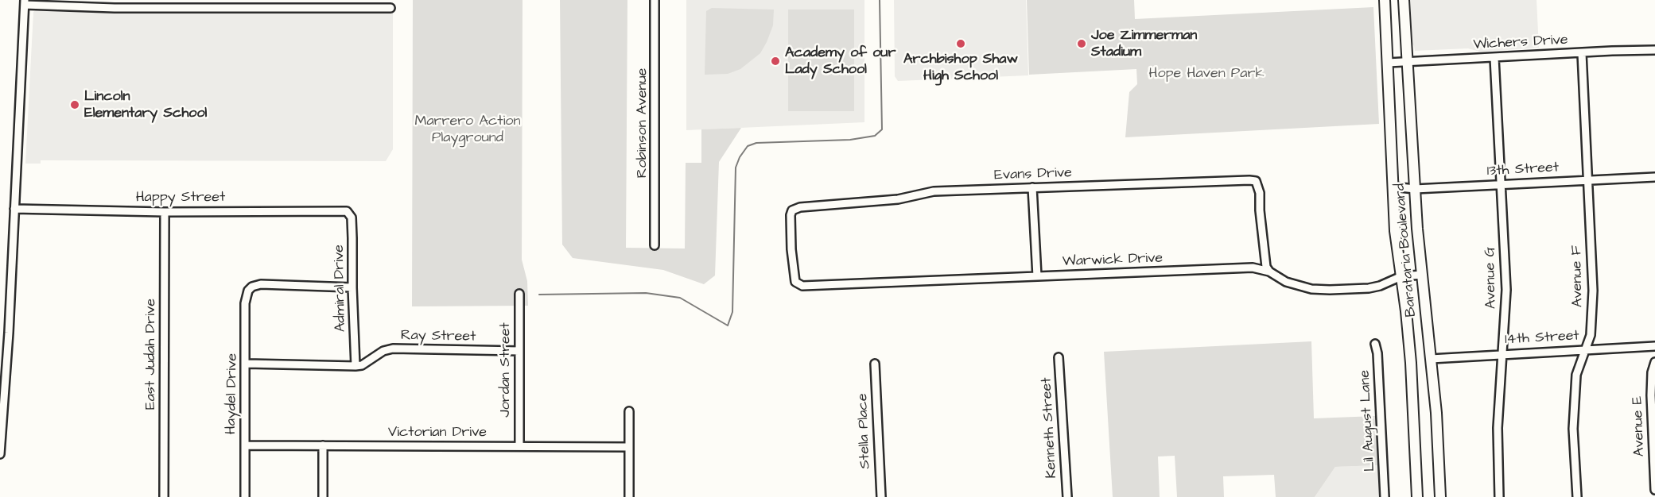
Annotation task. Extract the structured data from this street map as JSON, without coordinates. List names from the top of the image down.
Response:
{
  "streets": {
    "main road": ["Barataria Boulevard"],
    "street": [
      "Wichers Drive",
      "Robinson Avenue",
      "13th Street",
      "Evans Drive",
      "Happy Street",
      "Warwick Drive",
      "Avenue F",
      "Avenue G",
      "Admiral Drive",
      "Ray Street",
      "14th Street",
      "East Judah Drive",
      "Jordan Street",
      "Haydel Drive",
      "Lil August Lane",
      "Avenue E",
      "Kenneth Street",
      "Stella Place",
      "Victorian Drive"
    ]
  },
  "crossings": [
    ["Wichers Drive", "Barataria Boulevard"],
    ["Wichers Drive", "Avenue F"],
    ["Wichers Drive", "Avenue G"],
    ["13th Street", "Barataria Boulevard"],
    ["13th Street", "Avenue F"],
    ["13th Street", "Avenue G"],
    ["Evans Drive", "Warwick Drive"],
    ["Happy Street", "Admiral Drive"],
    ["Happy Street", "East Judah Drive"],
    ["Barataria Boulevard", "Warwick Drive"],
    ["Barataria Boulevard", "14th Street"],
    ["Avenue F", "14th Street"],
    ["Avenue G", "14th Street"],
    ["Admiral Drive", "Ray Street"],
    ["Admiral Drive", "Haydel Drive"],
    ["Ray Street", "Jordan Street"],
    ["Ray Street", "Haydel Drive"],
    ["Jordan Street", "Victorian Drive"],
    ["Haydel Drive", "Victorian Drive"]
  ],
  "parks": ["Hope Haven Park", "Marrero Action Playground"],
  "places": [
    "Archbishop Shaw High School",
    "Joe Zimmerman Stadium",
    "Academy of our Lady School",
    "Lincoln Elementary School"
  ]
}
